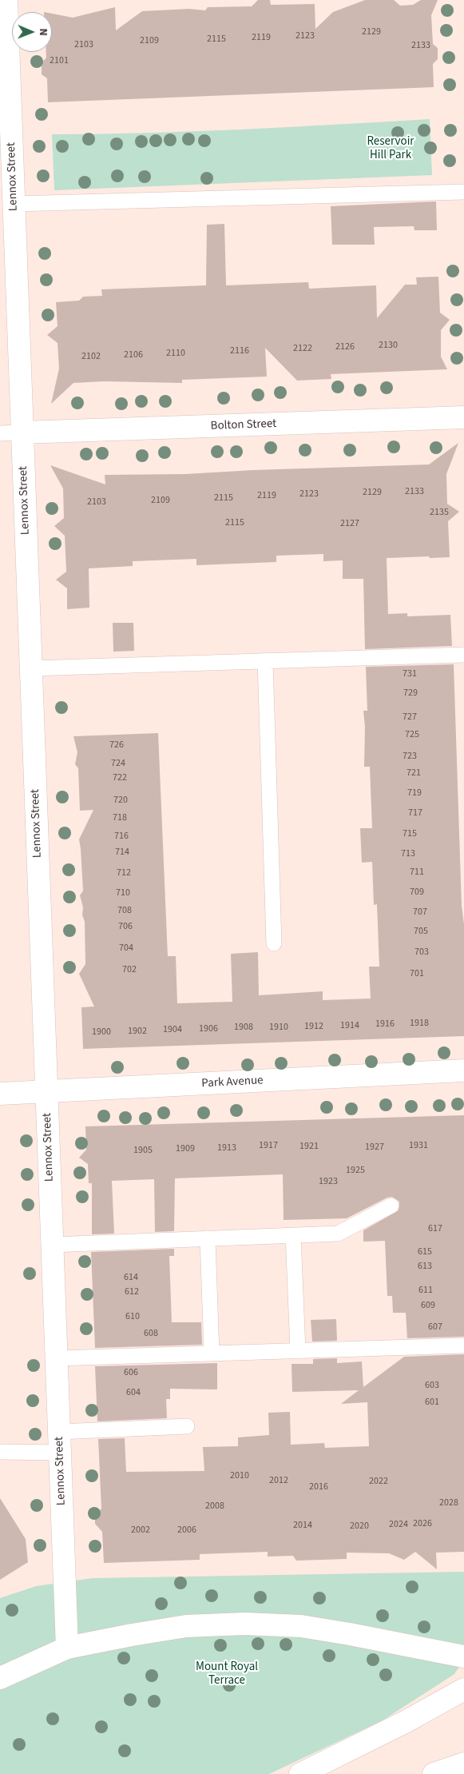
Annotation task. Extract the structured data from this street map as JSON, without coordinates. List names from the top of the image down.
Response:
{
  "streets": {
    "main road": ["Lennox Street", "Bolton Street", "Park Avenue"]
  },
  "crossings": [
    ["Lennox Street", "Bolton Street"],
    ["Lennox Street", "Park Avenue"]
  ],
  "parks": ["Reservoir Hill Park", "Mount Royal Terrace"],
  "house_numbers": [
    "2129",
    "2123",
    "2119",
    "2115",
    "2109",
    "2103",
    "2133",
    "2101",
    "2130",
    "2126",
    "2122",
    "2116",
    "2110",
    "2106",
    "2102",
    "2133",
    "2129",
    "2123",
    "2119",
    "2115",
    "2109",
    "2103",
    "2135",
    "2115",
    "2127",
    "731",
    "729",
    "727",
    "725",
    "726",
    "723",
    "724",
    "721",
    "722",
    "719",
    "720",
    "717",
    "718",
    "715",
    "716",
    "714",
    "713",
    "711",
    "712",
    "709",
    "710",
    "708",
    "707",
    "706",
    "705",
    "704",
    "703",
    "702",
    "701",
    "1918",
    "1916",
    "1914",
    "1912",
    "1908",
    "1910",
    "1906",
    "1904",
    "1902",
    "1900",
    "1917",
    "1931",
    "1921",
    "1927",
    "1913",
    "1909",
    "1905",
    "1925",
    "1923",
    "617",
    "615",
    "613",
    "614",
    "611",
    "612",
    "609",
    "610",
    "607",
    "608",
    "606",
    "603",
    "604",
    "601",
    "2010",
    "2012",
    "2022",
    "2016",
    "2028",
    "2008",
    "2026",
    "2024",
    "2014",
    "2020",
    "2002",
    "2006"
  ],
  "north": "right"
}
